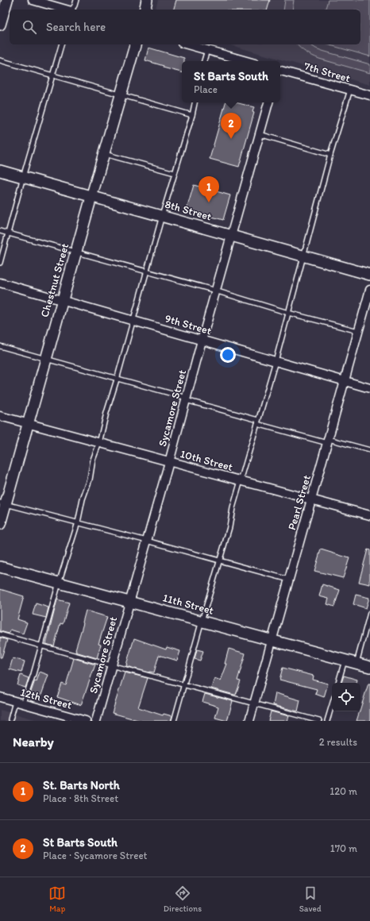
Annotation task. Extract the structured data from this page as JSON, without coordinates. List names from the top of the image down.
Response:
{
  "streets": {
    "street": [
      "7th Street",
      "8th Street",
      "Chestnut Street",
      "9th Street",
      "Sycamore Street",
      "10th Street",
      "Pearl Street",
      "11th Street",
      "12th Street"
    ]
  },
  "crossings": [
    ["8th Street", "Chestnut Street"],
    ["8th Street", "Sycamore Street"],
    ["Chestnut Street", "9th Street"],
    ["Chestnut Street", "10th Street"],
    ["9th Street", "Sycamore Street"],
    ["9th Street", "Pearl Street"],
    ["Sycamore Street", "10th Street"],
    ["Sycamore Street", "11th Street"],
    ["10th Street", "Pearl Street"],
    ["Pearl Street", "11th Street"]
  ],
  "page": {
    "search": "Search here",
    "popup": ["St Barts South", "Place"],
    "pins": ["2", "1"],
    "heading": ["Nearby", "2 results"],
    "list": [
      {
        "mark": "1",
        "name": "St. Barts North",
        "note": "Place · 8th Street",
        "value": "120 m"
      },
      {
        "mark": "2",
        "name": "St Barts South",
        "note": "Place · Sycamore Street",
        "value": "170 m"
      }
    ],
    "nav": ["Map", "Directions", "Saved"]
  }
}
